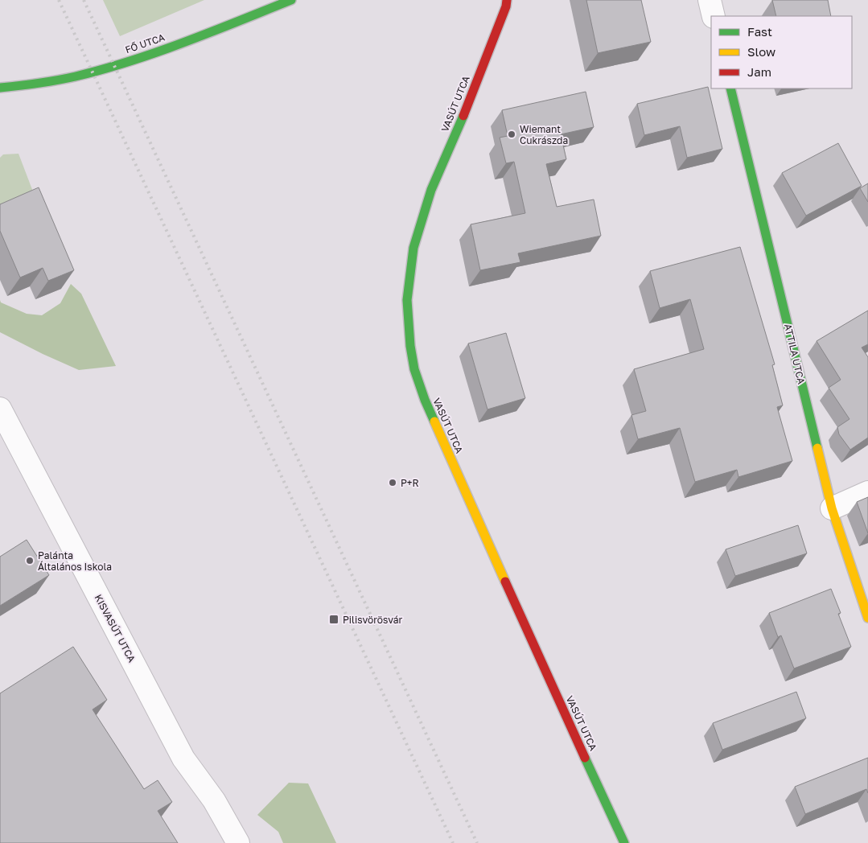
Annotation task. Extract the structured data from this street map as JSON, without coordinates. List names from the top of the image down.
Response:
{
  "streets": {
    "street": [
      "FŐ UTCA",
      "VASÚT UTCA",
      "ATTILA UTCA",
      "KISVASÚT UTCA"
    ]
  },
  "places": {
    "other": ["Wiemant Cukrászda", "P+R", "Palánta Általános Iskola"],
    "transit": ["Pilisvörösvár"]
  },
  "legend": ["Fast", "Slow", "Jam"]
}
